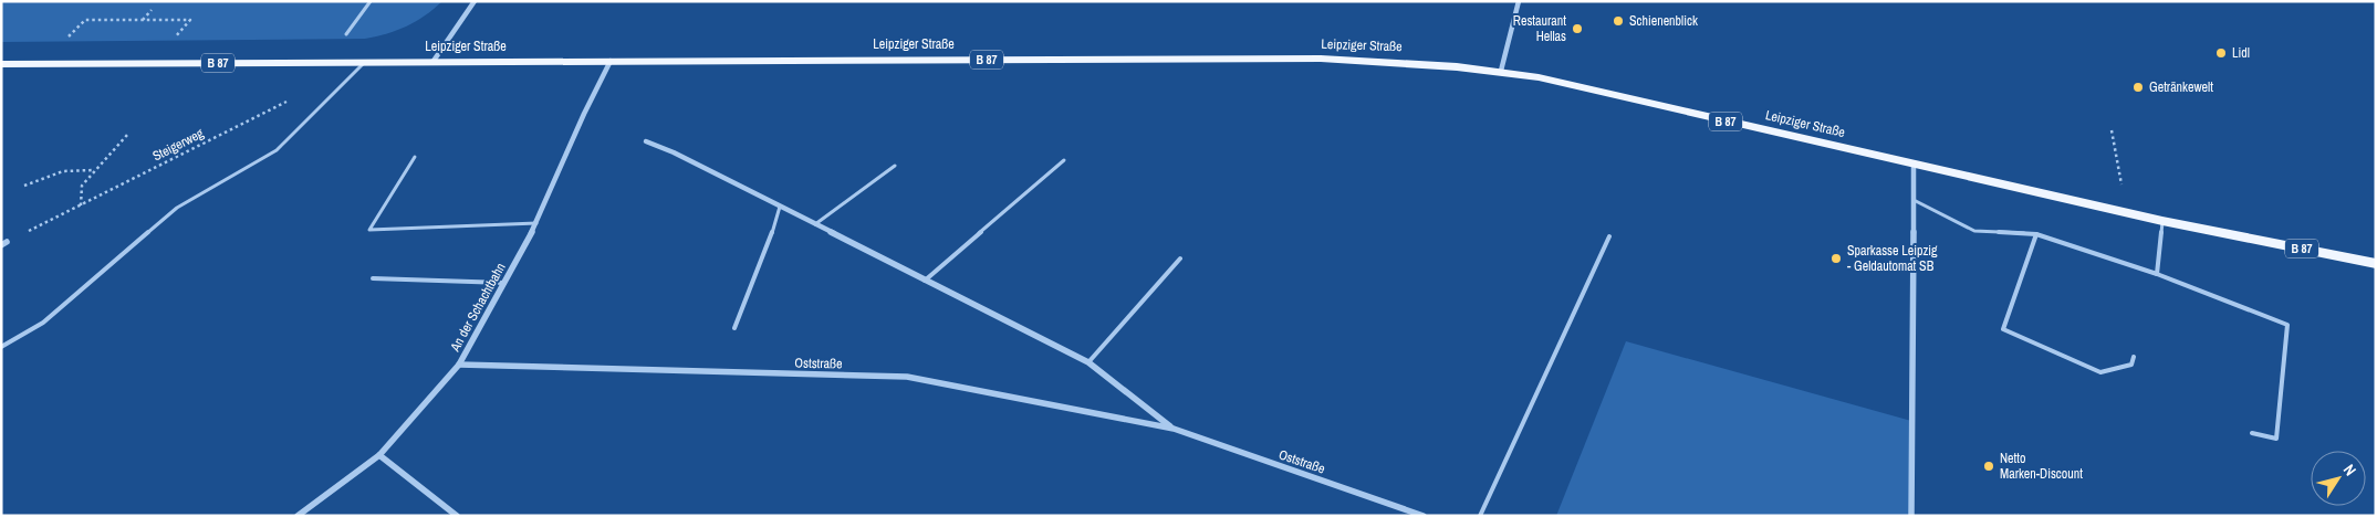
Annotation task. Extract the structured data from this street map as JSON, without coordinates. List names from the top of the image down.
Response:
{
  "streets": {
    "main road": ["Leipziger Straße", "B 87"],
    "street": ["An der Schachtbahn", "Oststraße"],
    "path": ["Steigerweg"]
  },
  "crossings": [
    ["Leipziger Straße", "An der Schachtbahn"],
    ["An der Schachtbahn", "Oststraße"]
  ],
  "places": [
    "Schienenblick",
    "Restaurant Hellas",
    "Lidl",
    "Getränkewelt",
    "Sparkasse Leipzig - Geldautomat SB",
    "Netto Marken-Discount"
  ],
  "north": "top right"
}
